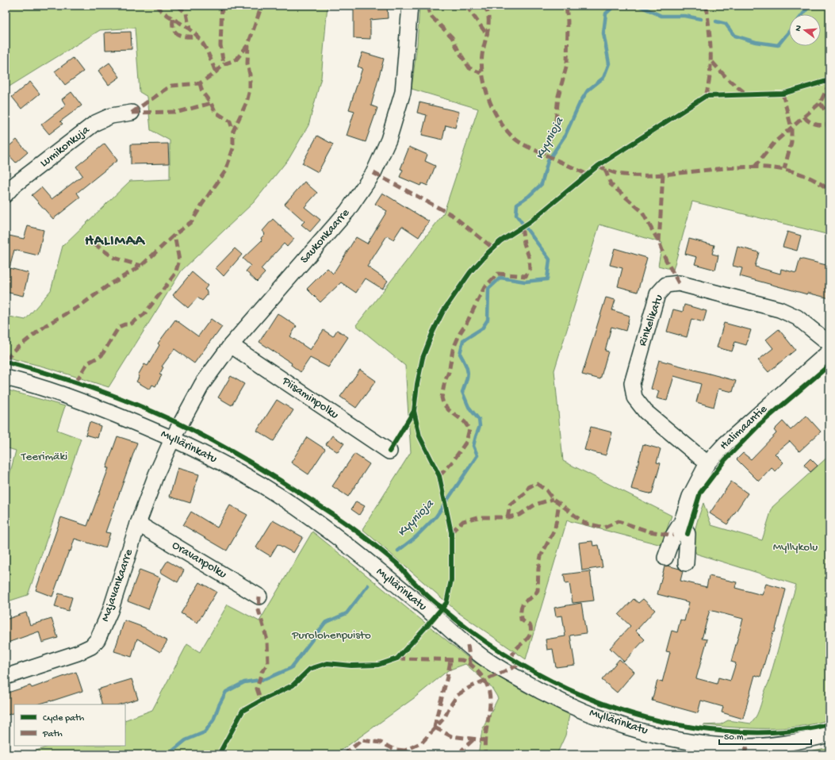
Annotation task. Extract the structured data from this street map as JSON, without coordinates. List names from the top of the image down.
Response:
{
  "streets": {
    "street": [
      "Lumikonkuja",
      "Saukonkaarre",
      "Rinkelikatu",
      "Piisaminpolku",
      "Halimaantie",
      "Myllärinkatu",
      "Oravanpolku",
      "Majavankaarre"
    ]
  },
  "crossings": [
    ["Saukonkaarre", "Piisaminpolku"],
    ["Saukonkaarre", "Myllärinkatu"],
    ["Saukonkaarre", "Majavankaarre"],
    ["Rinkelikatu", "Halimaantie"],
    ["Myllärinkatu", "Majavankaarre"],
    ["Oravanpolku", "Majavankaarre"]
  ],
  "districts": ["HALIMAA"],
  "water": ["Kyynioja"],
  "parks": ["Teerimäki", "Myllykolu", "Purolohenpuisto"],
  "legend": ["Cycle path", "Path"],
  "scale_bar": "50 m",
  "north": "left"
}
